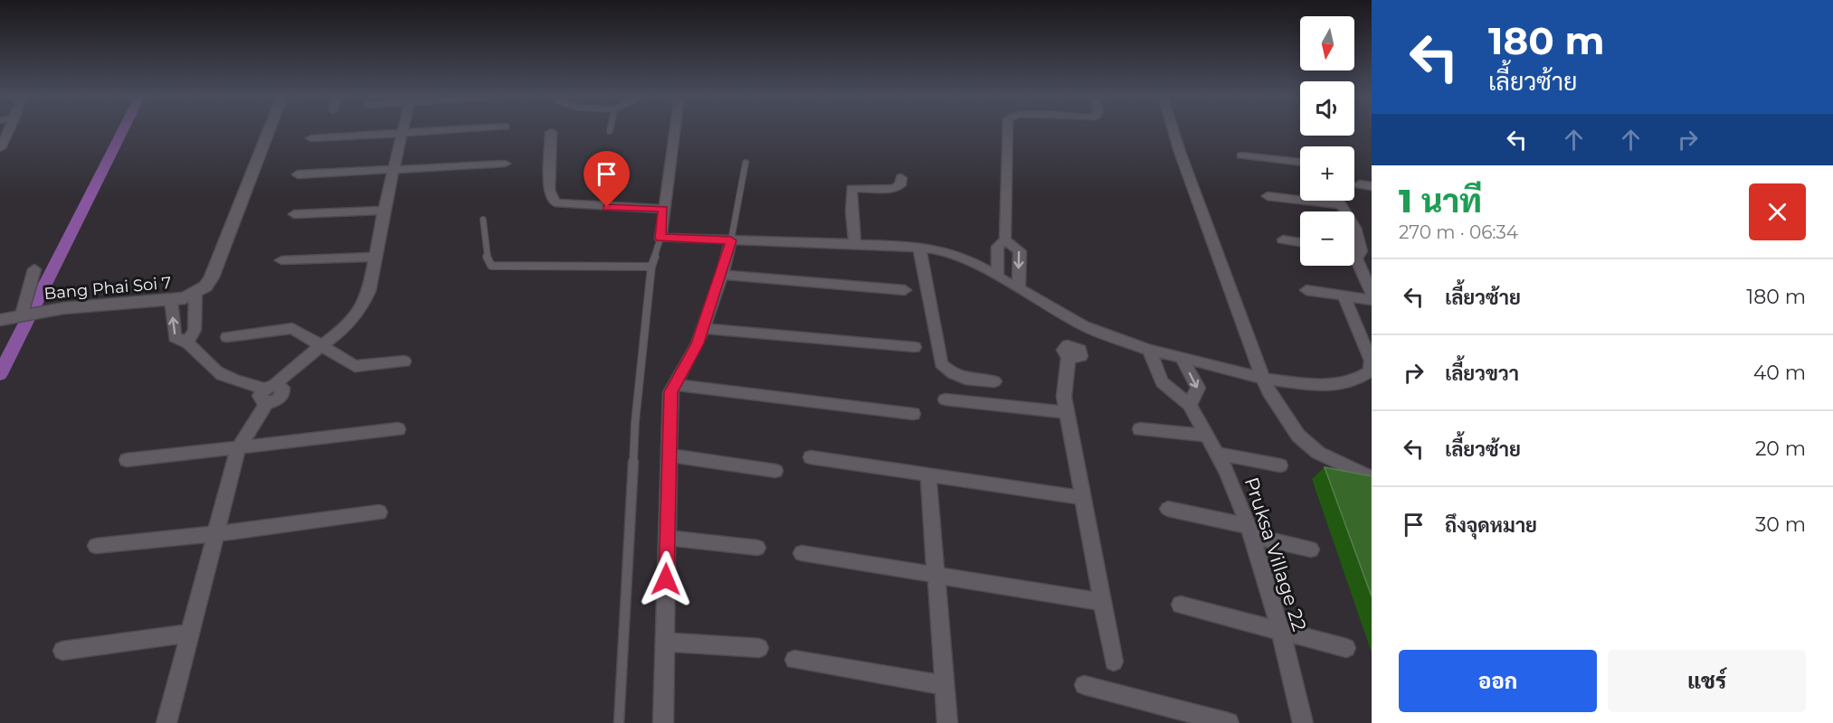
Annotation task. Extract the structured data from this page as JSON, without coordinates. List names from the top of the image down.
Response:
{
  "streets": {
    "street": ["Bang Phai Soi 7", "Pruksa Village 22"]
  },
  "north": "bottom",
  "page": {
    "turn": ["180 m", "เลี้ยวซ้าย"],
    "map_buttons": ["+", "−"],
    "heading": ["1 นาที", "270 m · 06:34"],
    "list": [
      {
        "name": "เลี้ยวซ้าย",
        "value": "180 m"
      },
      {
        "name": "เลี้ยวขวา",
        "value": "40 m"
      },
      {
        "name": "เลี้ยวซ้าย",
        "value": "20 m"
      },
      {
        "name": "ถึงจุดหมาย",
        "value": "30 m"
      }
    ],
    "buttons": ["ออก", "แชร์"]
  }
}
